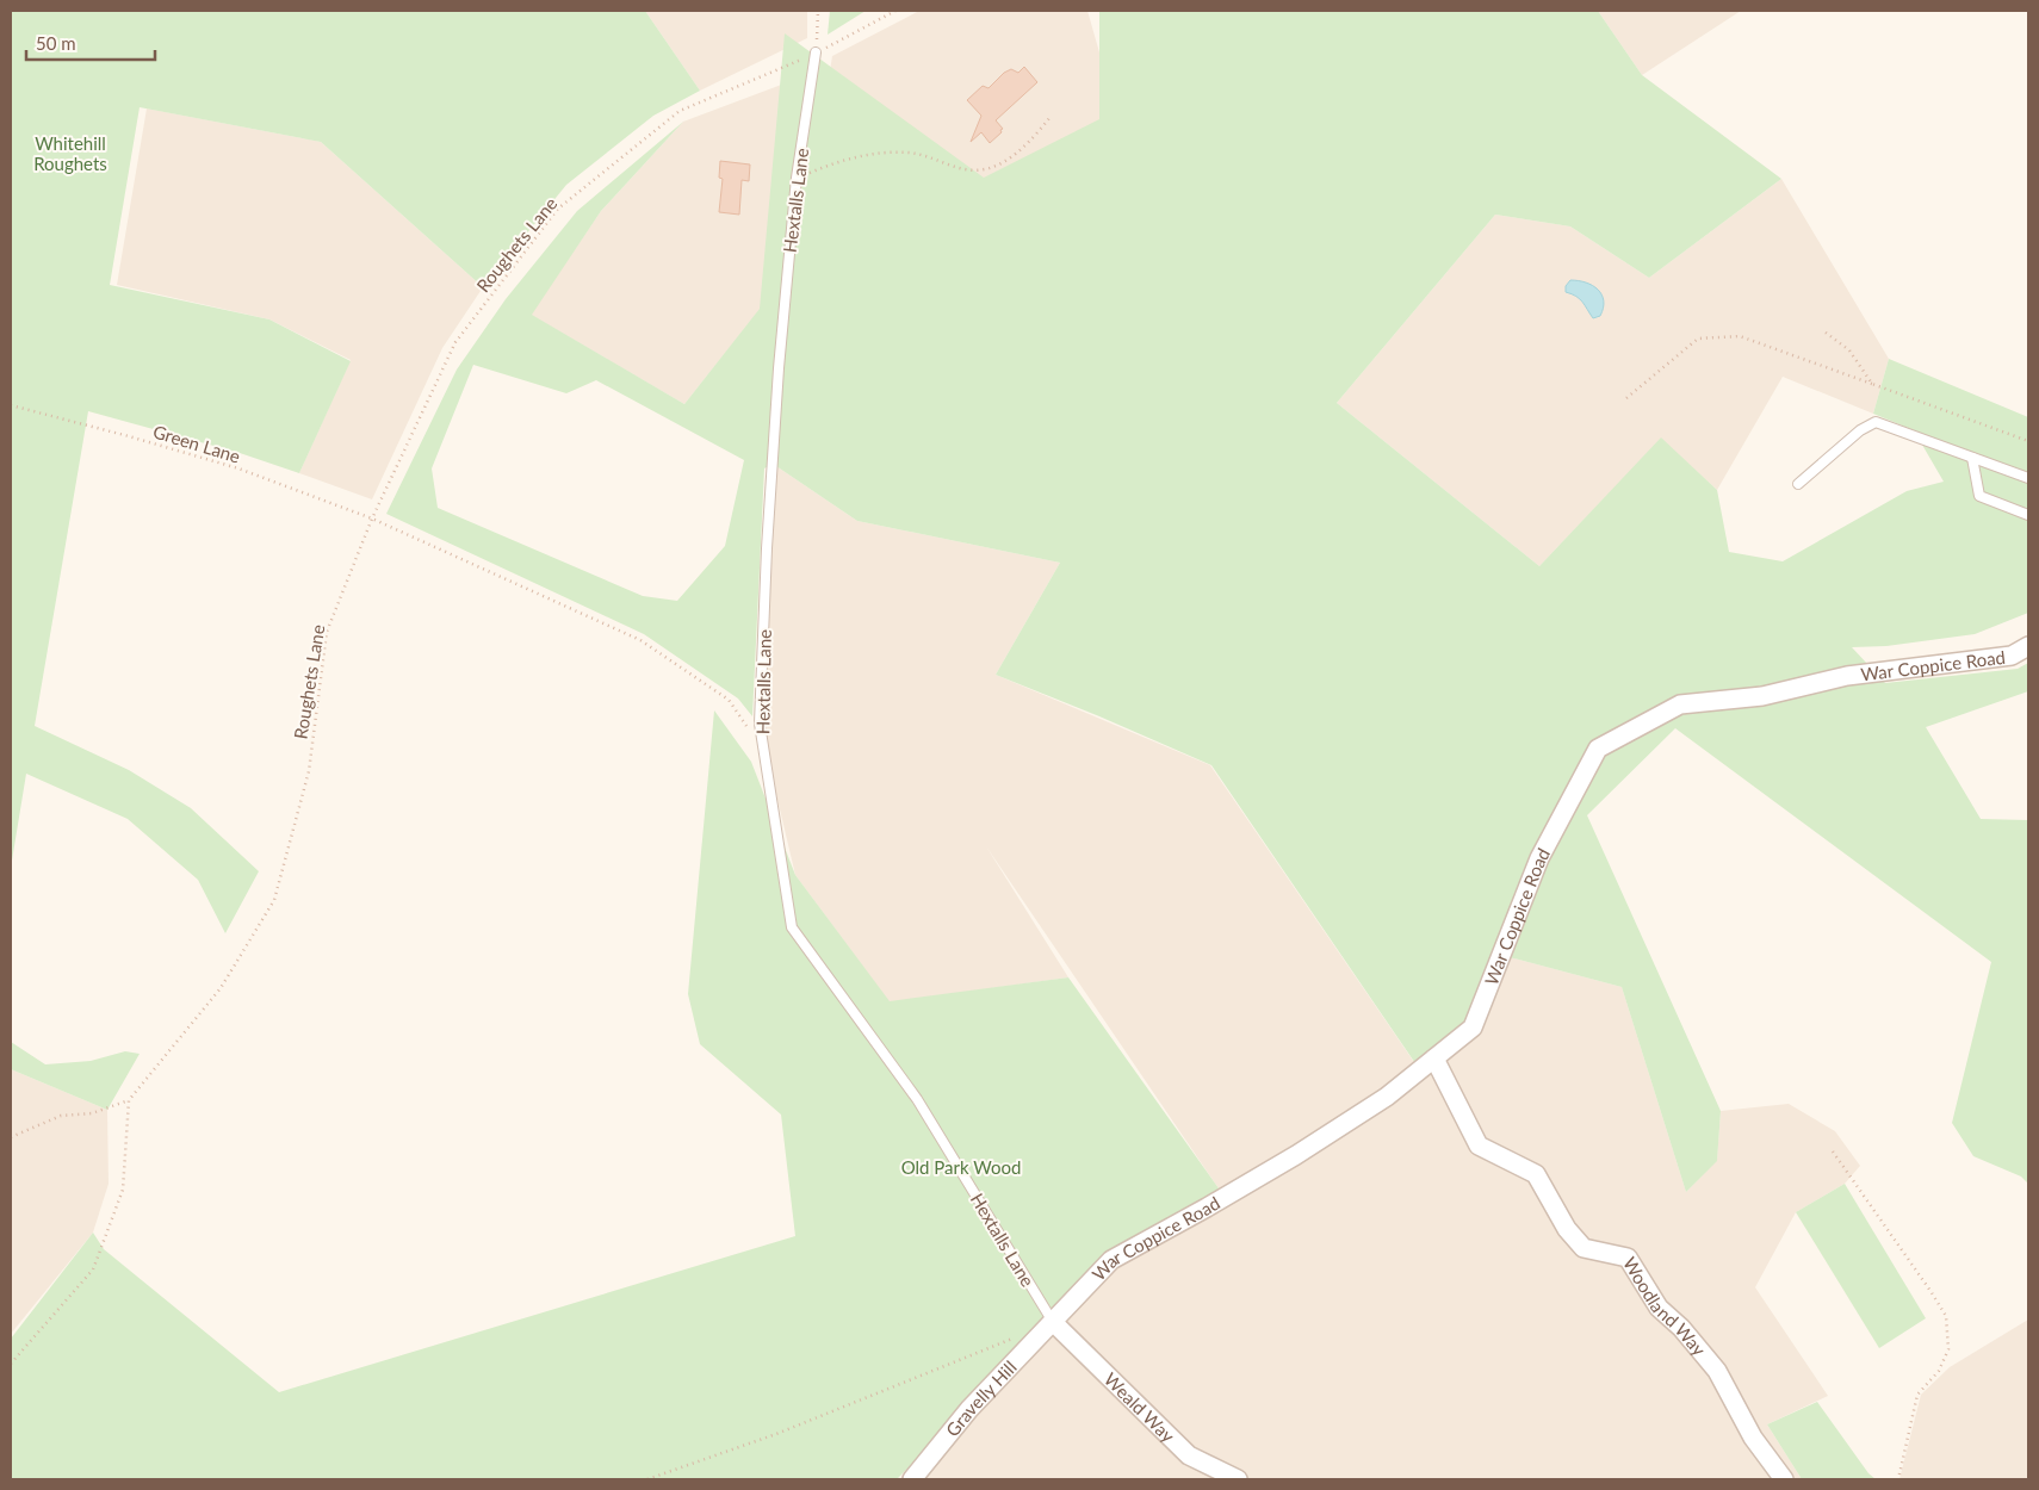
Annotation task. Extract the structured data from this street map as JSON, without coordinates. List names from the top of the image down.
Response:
{
  "streets": {
    "street": [
      "War Coppice Road",
      "Woodland Way",
      "Gravelly Hill",
      "Weald Way"
    ],
    "lane": ["Hextalls Lane"],
    "path": ["Roughets Lane", "Green Lane"]
  },
  "crossings": [
    ["Hextalls Lane", "Roughets Lane"],
    ["Hextalls Lane", "Green Lane"],
    ["Hextalls Lane", "War Coppice Road"],
    ["Hextalls Lane", "Gravelly Hill"],
    ["Hextalls Lane", "Weald Way"],
    ["Roughets Lane", "Green Lane"],
    ["War Coppice Road", "Woodland Way"],
    ["War Coppice Road", "Gravelly Hill"],
    ["War Coppice Road", "Weald Way"],
    ["Gravelly Hill", "Weald Way"]
  ],
  "parks": ["Whitehill Roughets", "Old Park Wood"],
  "scale_bar": "50 m"
}
